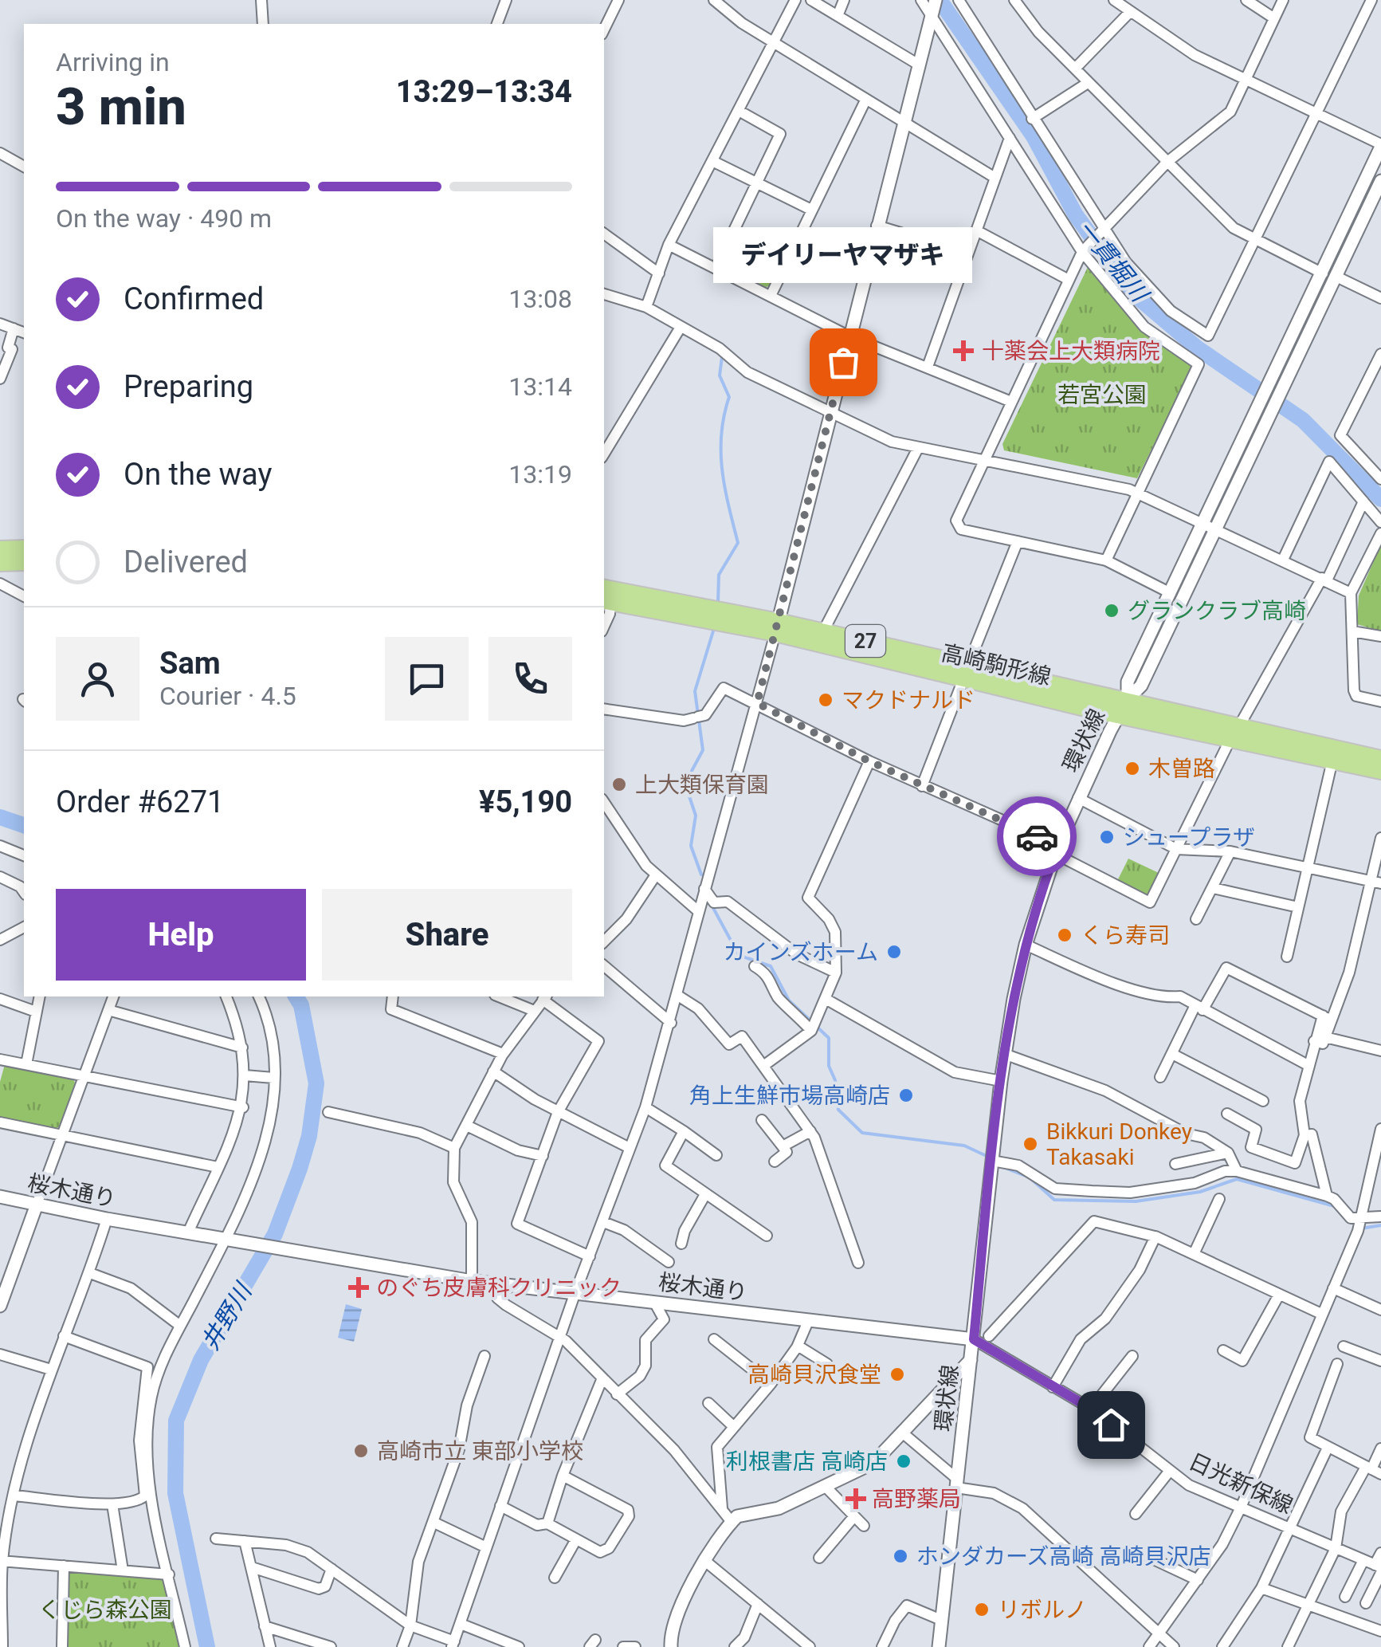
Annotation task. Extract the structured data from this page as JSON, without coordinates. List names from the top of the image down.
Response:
{
  "streets": {
    "main road": ["27", "高崎駒形線"],
    "street": ["環状線", "桜木通り", "日光新保線"]
  },
  "crossings": [
    ["高崎駒形線", "環状線"],
    ["環状線", "桜木通り"],
    ["環状線", "日光新保線"],
    ["桜木通り", "日光新保線"]
  ],
  "water": ["一貫堀川", "井野川"],
  "parks": ["若宮公園", "くじら森公園"],
  "places": {
    "health": ["十薬会上大類病院", "のぐち皮膚科クリニック", "高野薬局"],
    "other": [
      "デイリーヤマザキ",
      "グランクラブ高崎",
      "マクドナルド",
      "木曽路",
      "上大類保育園",
      "シュープラザ",
      "くら寿司",
      "カインズホーム",
      "角上生鮮市場高崎店",
      "Bikkuri Donkey Takasaki",
      "高崎貝沢食堂",
      "高崎市立 東部小学校",
      "利根書店 高崎店",
      "ホンダカーズ高崎 高崎貝沢店",
      "リボルノ"
    ]
  },
  "page": {
    "heading": ["3 min", "Arriving in", "13:29–13:34"],
    "panel": [
      "Sam",
      "Courier · 4.5",
      "Order #6271",
      "¥5,190"
    ],
    "bar": "On the way · 490 m",
    "bubble": "デイリーヤマザキ",
    "list": [
      ["Confirmed", "13:08"],
      ["Preparing", "13:14"],
      ["On the way", "13:19"],
      "Delivered"
    ],
    "buttons": ["Help", "Share"]
  }
}
